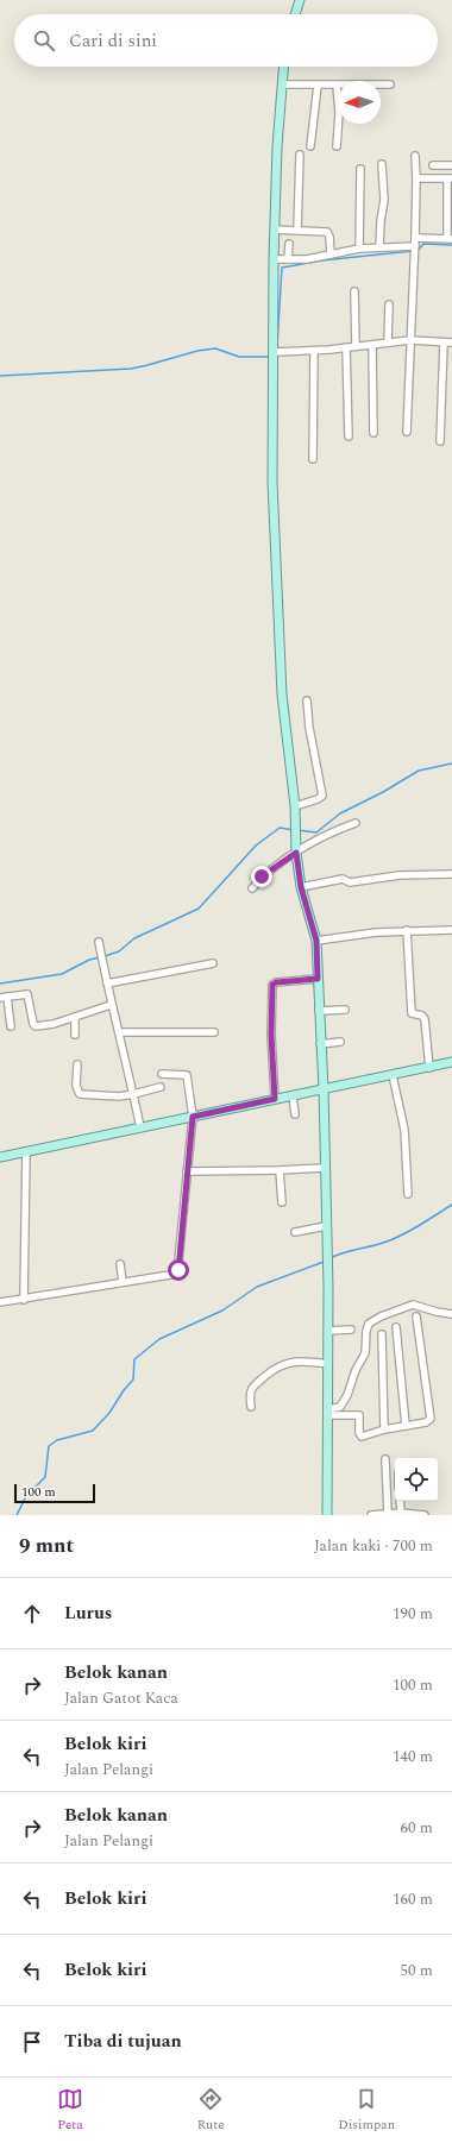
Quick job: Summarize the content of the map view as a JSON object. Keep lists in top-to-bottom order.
{
  "scale_bar": "100 m",
  "north": "left",
  "page": {
    "search": "Cari di sini",
    "scale": "100 m",
    "heading": ["9 mnt", "Jalan kaki · 700 m"],
    "list": [
      ["Lurus", "190 m"],
      ["Belok kanan", "Jalan Gatot Kaca", "100 m"],
      ["Belok kiri", "Jalan Pelangi", "140 m"],
      ["Belok kanan", "Jalan Pelangi", "60 m"],
      ["Belok kiri", "160 m"],
      ["Belok kiri", "50 m"],
      "Tiba di tujuan"
    ],
    "nav": ["Peta", "Rute", "Disimpan"]
  }
}
